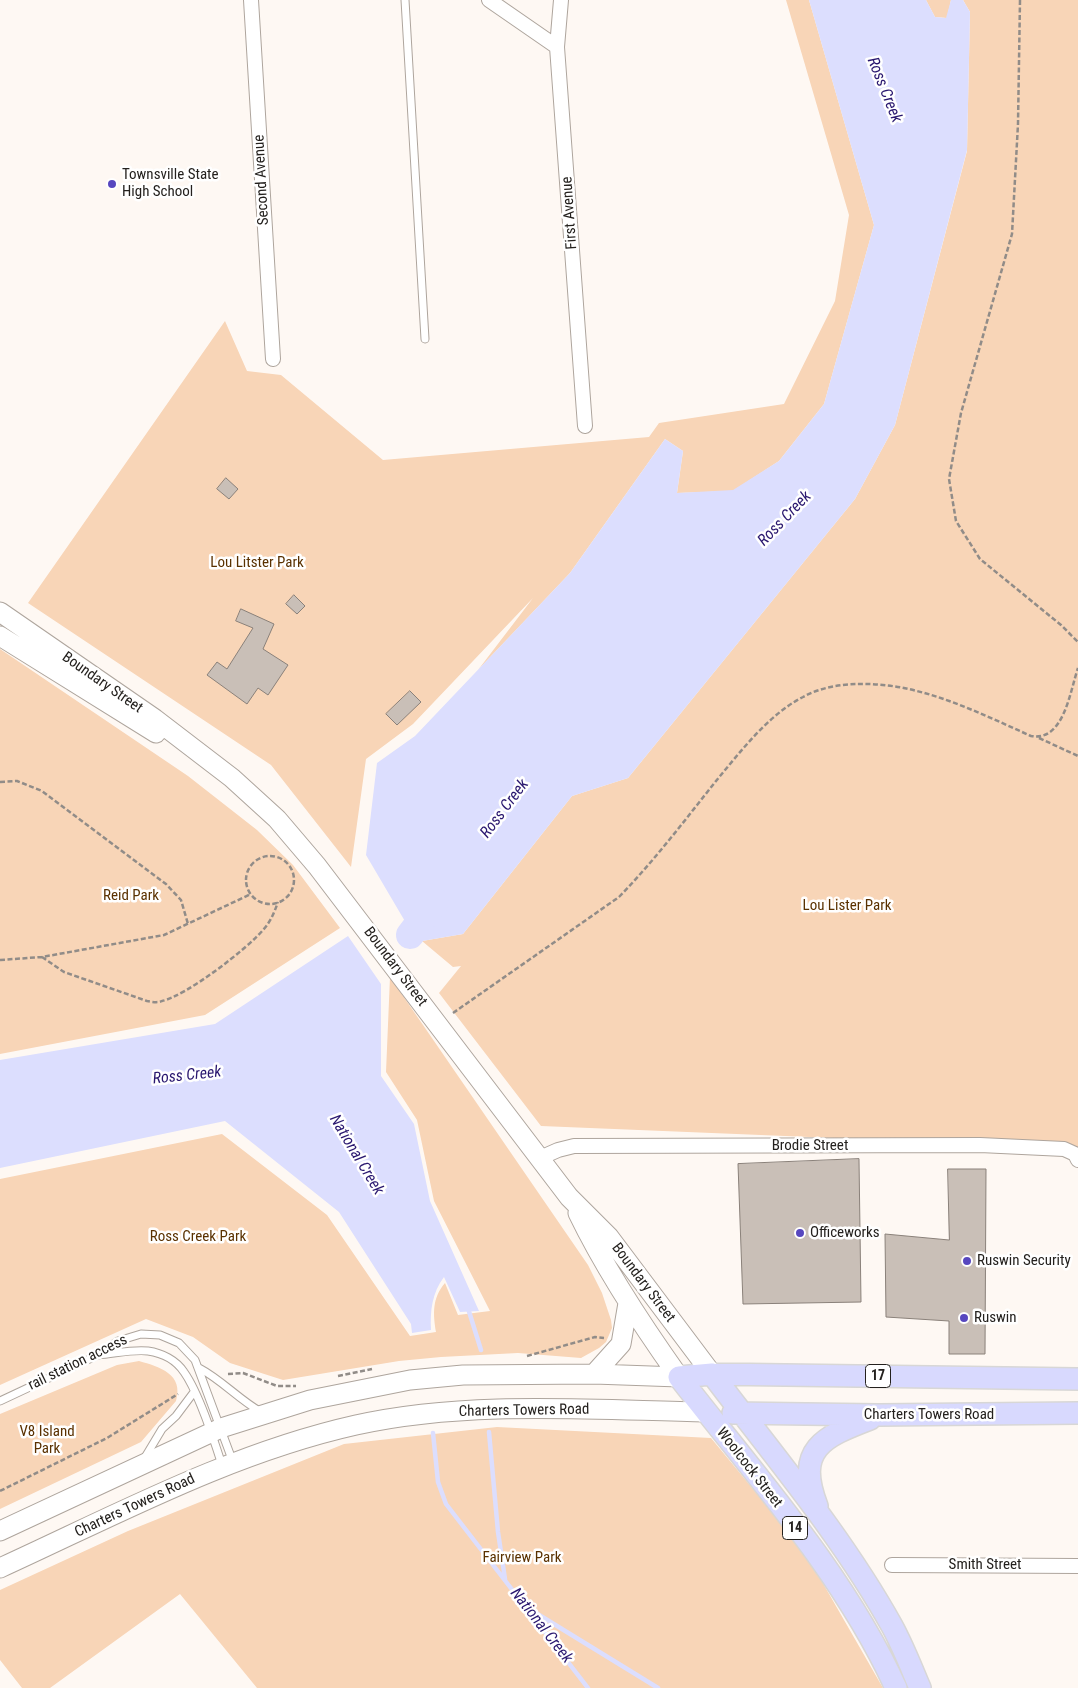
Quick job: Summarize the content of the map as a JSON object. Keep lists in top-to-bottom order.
{
  "streets": {
    "main road": [
      "Boundary Street",
      "17",
      "Charters Towers Road",
      "Woolcock Street",
      "14"
    ],
    "street": [
      "Second Avenue",
      "First Avenue",
      "Brodie Street",
      "Smith Street"
    ],
    "lane": ["rail station access"]
  },
  "crossings": [
    ["Boundary Street", "Brodie Street"],
    ["Boundary Street", "17"],
    ["Boundary Street", "Woolcock Street"],
    ["rail station access", "17"],
    ["17", "Woolcock Street"],
    ["Charters Towers Road", "Woolcock Street"]
  ],
  "water": ["Ross Creek", "National Creek"],
  "parks": [
    "Lou Litster Park",
    "Reid Park",
    "Lou Lister Park",
    "Ross Creek Park",
    "V8 Island Park",
    "Fairview Park"
  ],
  "places": [
    "Townsville State High School",
    "Officeworks",
    "Ruswin Security",
    "Ruswin"
  ]
}
